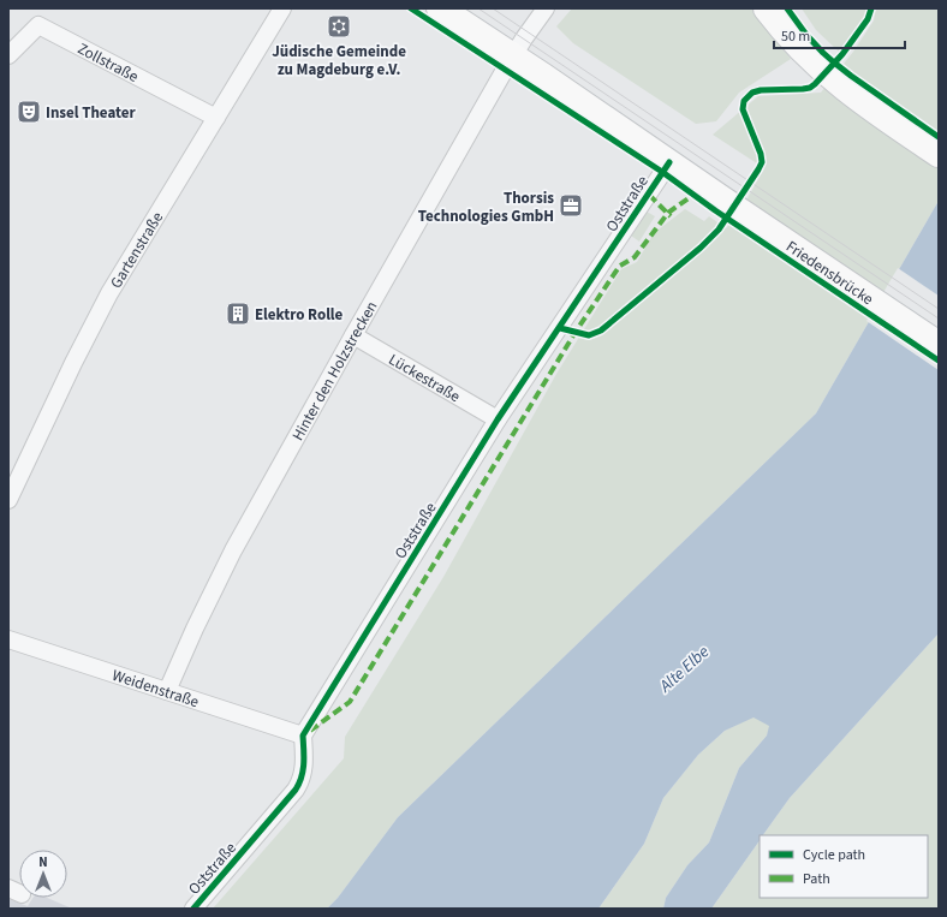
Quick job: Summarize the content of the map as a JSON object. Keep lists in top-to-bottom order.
{
  "streets": {
    "main road": ["Friedensbrücke"],
    "street": [
      "Zollstraße",
      "Oststraße",
      "Gartenstraße",
      "Hinter den Holzstrecken",
      "Lückestraße",
      "Weidenstraße"
    ]
  },
  "crossings": [
    ["Zollstraße", "Gartenstraße"],
    ["Oststraße", "Friedensbrücke"],
    ["Oststraße", "Lückestraße"],
    ["Oststraße", "Weidenstraße"],
    ["Friedensbrücke", "Hinter den Holzstrecken"],
    ["Hinter den Holzstrecken", "Lückestraße"],
    ["Hinter den Holzstrecken", "Weidenstraße"]
  ],
  "water": ["Alte Elbe"],
  "places": {
    "synagogue": ["Jüdische Gemeinde zu Magdeburg e.V."],
    "theatre": ["Insel Theater"],
    "office": ["Thorsis Technologies GmbH"],
    "building": ["Elektro Rolle"]
  },
  "legend": ["Cycle path", "Path"],
  "scale_bar": "50 m",
  "north": "top"
}
